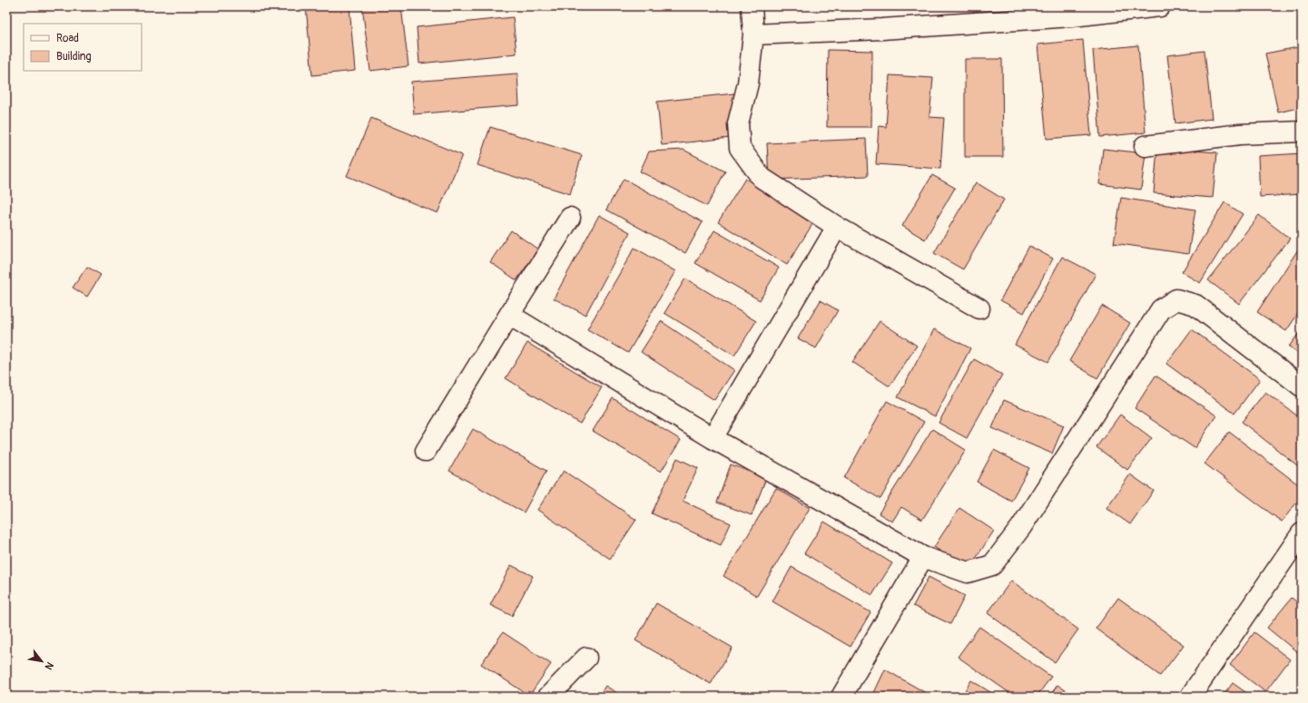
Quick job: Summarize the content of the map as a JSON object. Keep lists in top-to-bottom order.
{
  "legend": ["Road", "Building"],
  "north": "bottom right"
}
